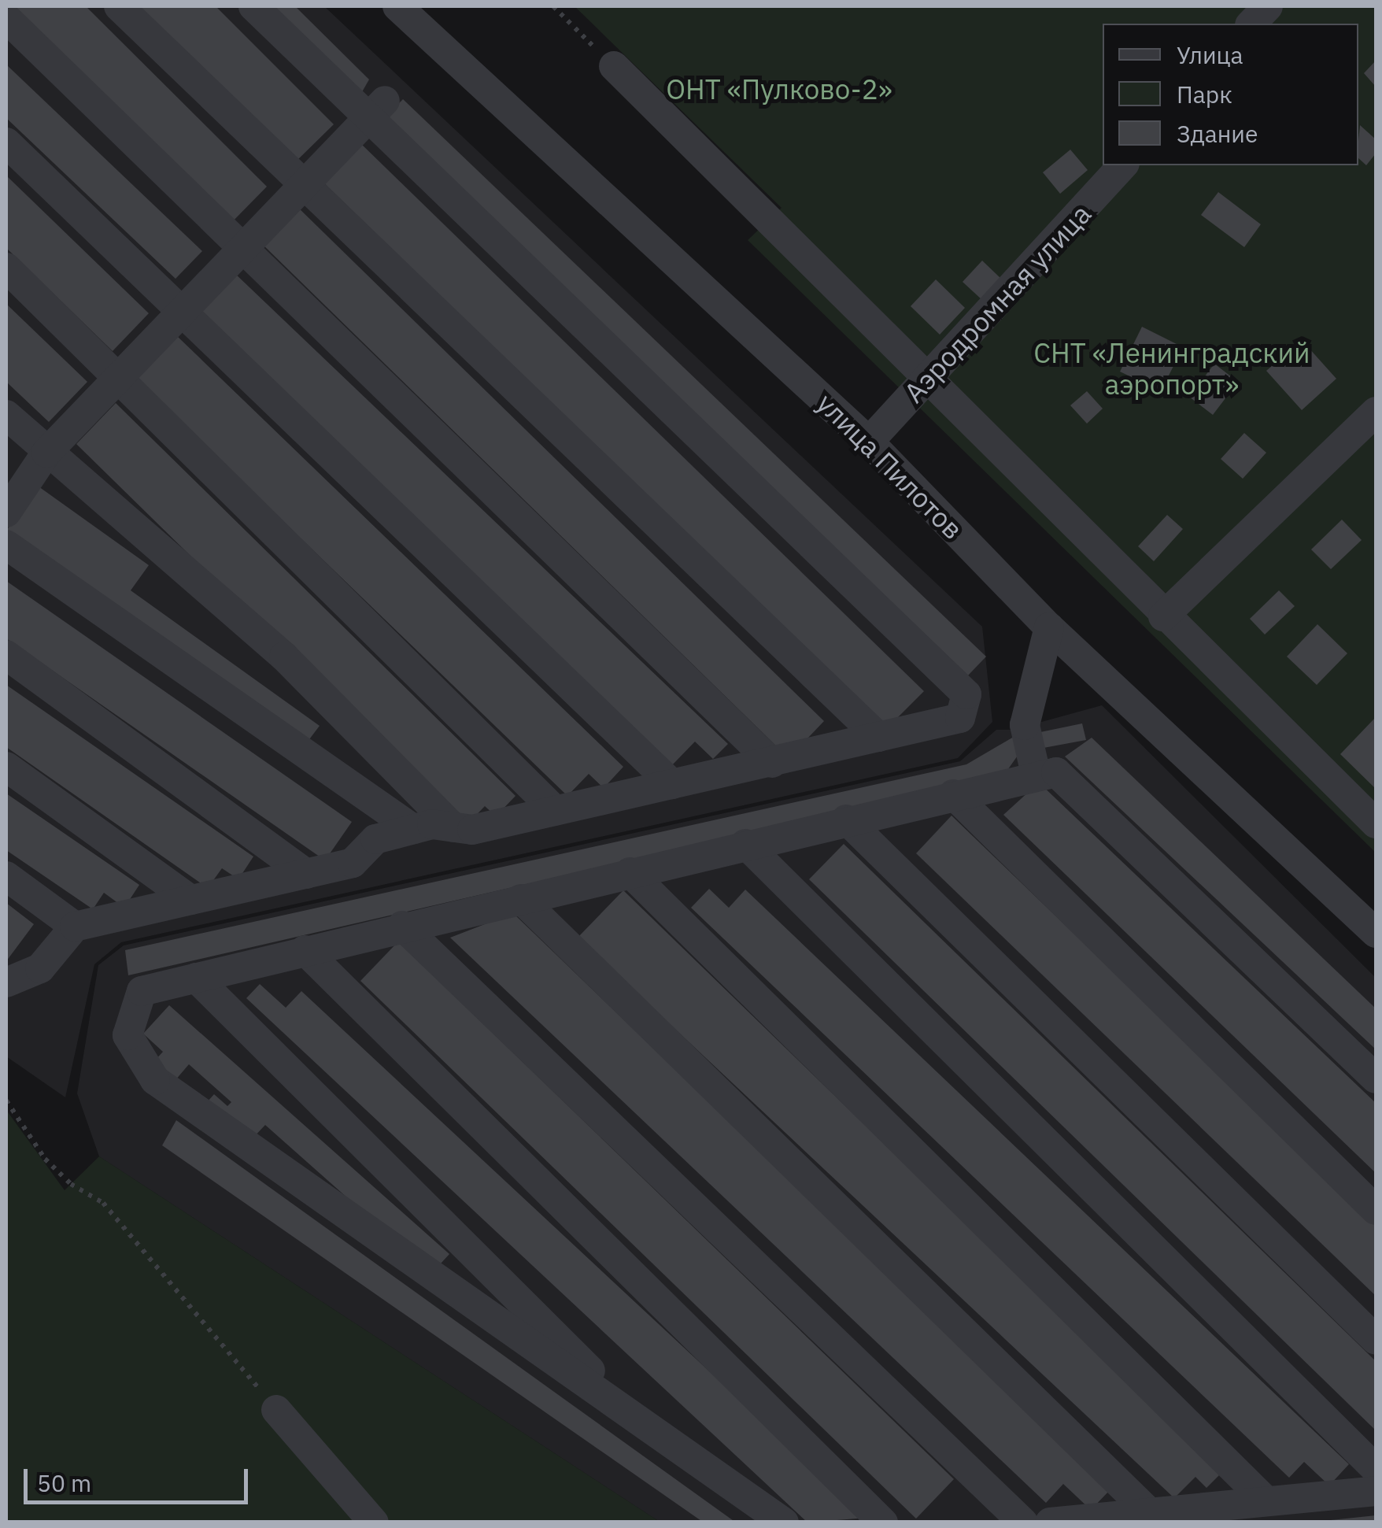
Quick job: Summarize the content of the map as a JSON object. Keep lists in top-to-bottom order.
{
  "streets": {
    "street": ["Аэродромная улица", "улица Пилотов"]
  },
  "crossings": [
    ["Аэродромная улица", "улица Пилотов"]
  ],
  "parks": ["ОНТ «Пулково-2»", "СНТ «Ленинградский аэропорт»"],
  "legend": ["Улица", "Парк", "Здание"],
  "scale_bar": "50 m"
}
